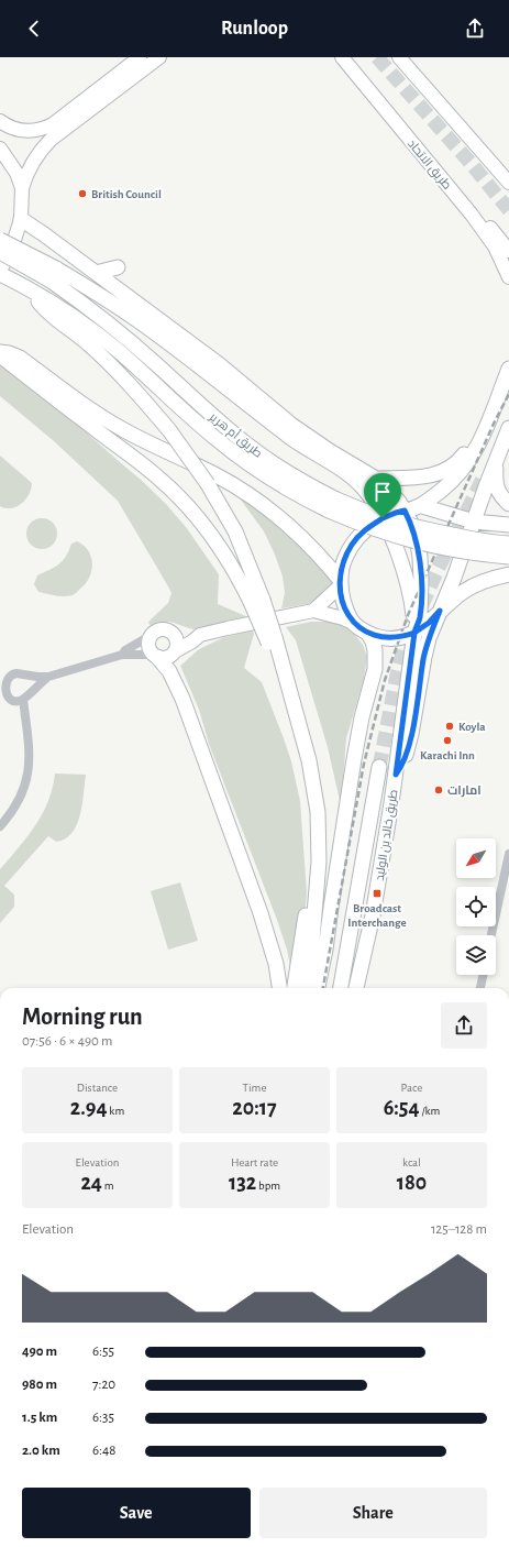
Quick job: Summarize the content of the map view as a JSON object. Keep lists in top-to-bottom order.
{
  "streets": {
    "main road": ["طريق أم هرير", "طريق خالد بن الوليد"],
    "street": ["طريق الاتحاد"]
  },
  "places": {
    "other": [
      "British Council",
      "Koyla",
      "Karachi Inn",
      "امارات"
    ],
    "transit": ["Broadcast Interchange"]
  },
  "north": "bottom left",
  "page": {
    "header": "Runloop",
    "heading": ["Morning run", "07:56 · 6 × 490 m"],
    "stats": [
      ["Distance", "2.94 km"],
      ["Time", "20:17"],
      ["Pace", "6:54 /km"],
      ["Elevation", "24 m"],
      ["Heart rate", "132 bpm"],
      ["kcal", "180"]
    ],
    "chart": ["Elevation", "125–128 m"],
    "list": [
      {
        "name": "490 m",
        "note": "6:55"
      },
      {
        "name": "980 m",
        "note": "7:20"
      },
      {
        "name": "1.5 km",
        "note": "6:35"
      },
      {
        "name": "2.0 km",
        "note": "6:48"
      }
    ],
    "buttons": ["Save", "Share"]
  }
}
